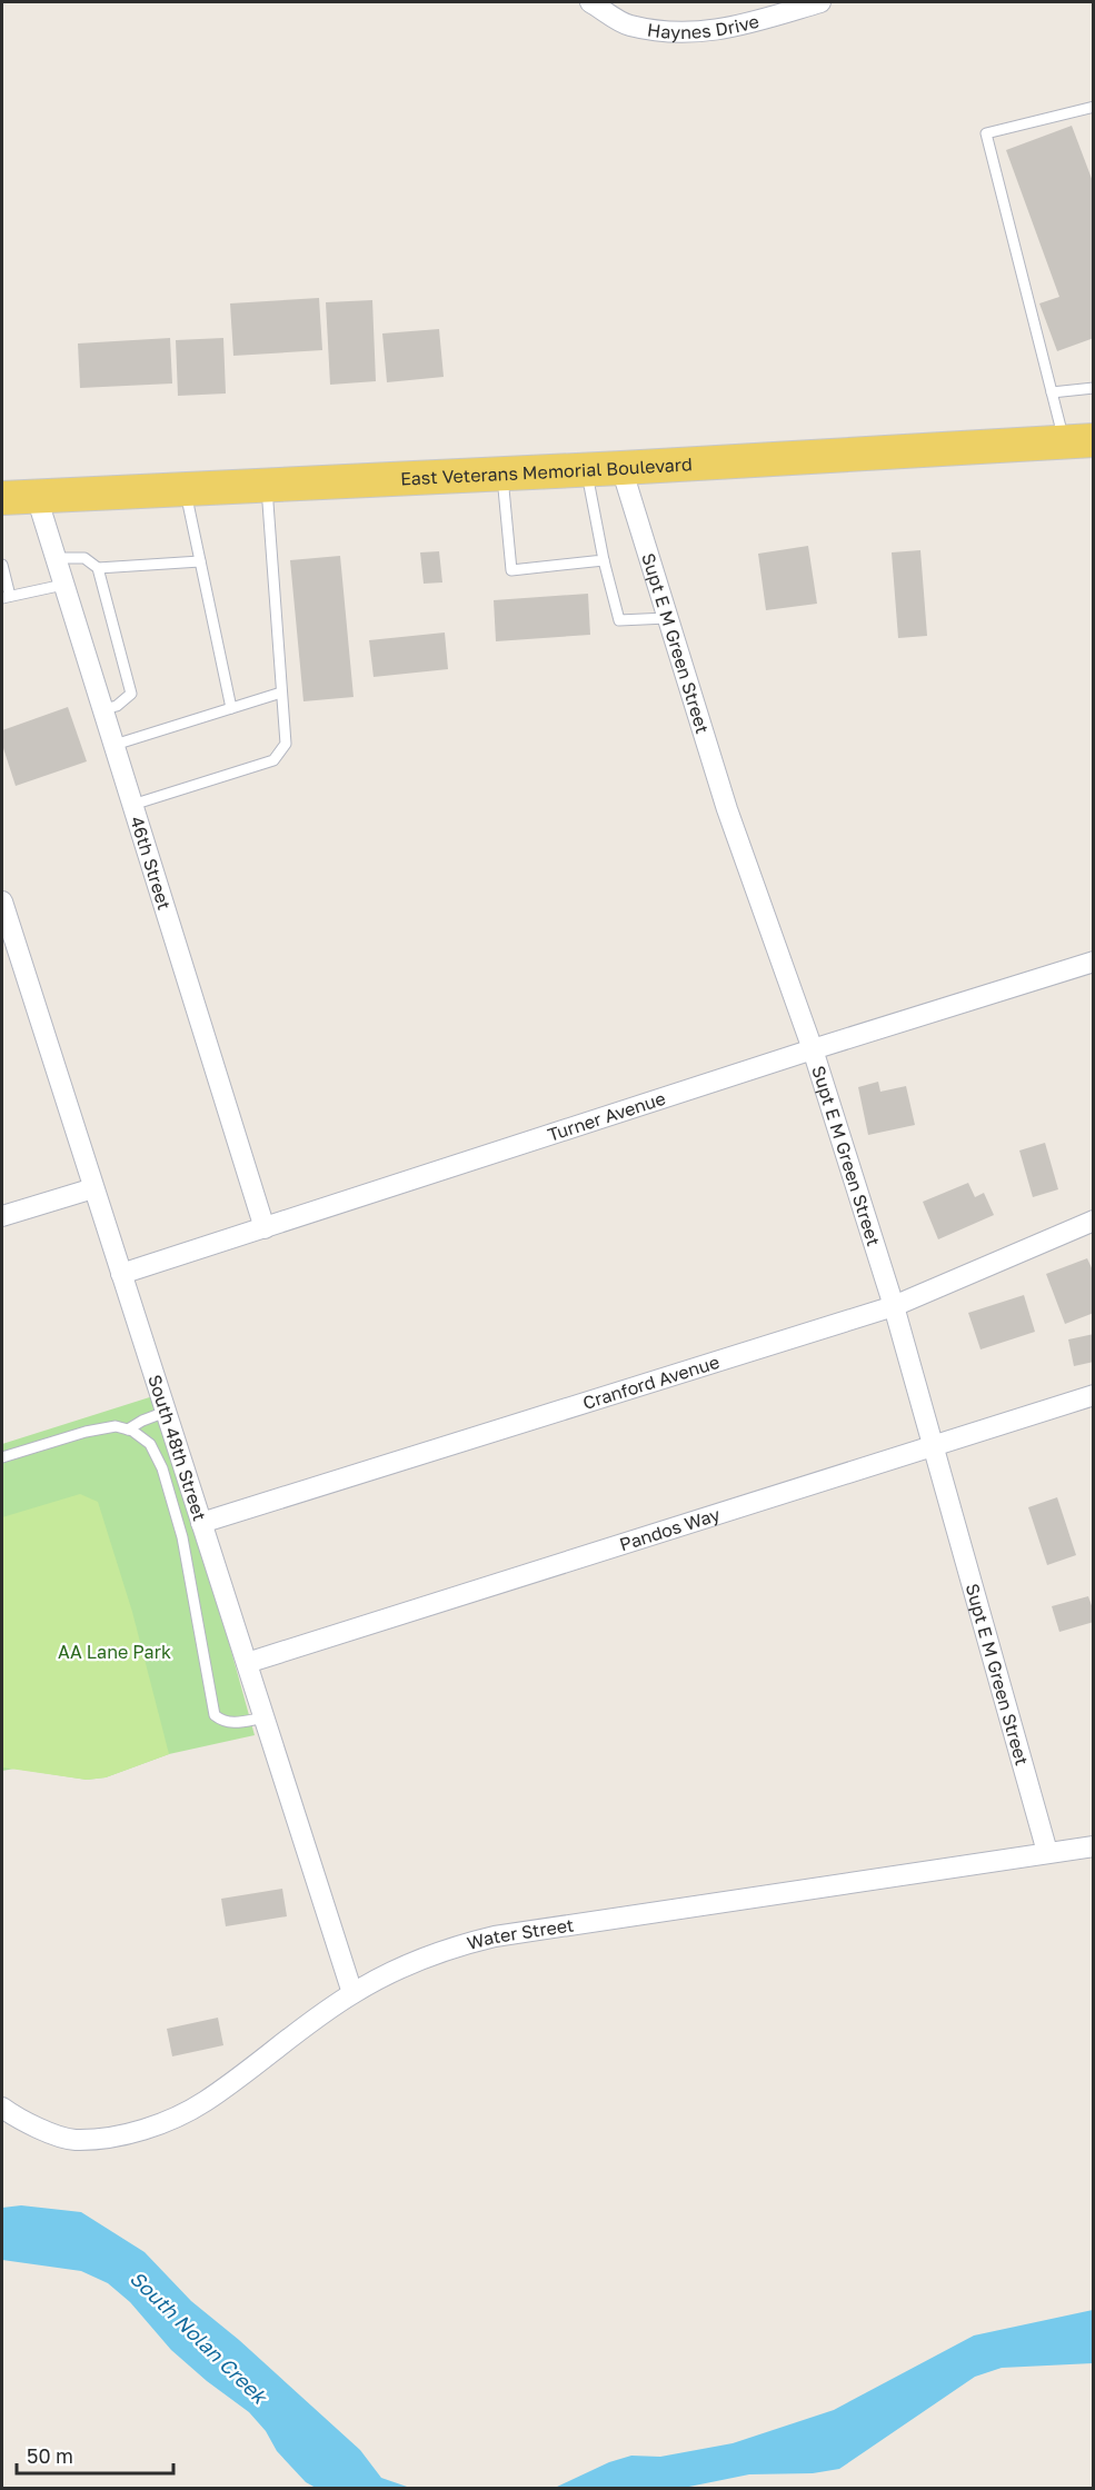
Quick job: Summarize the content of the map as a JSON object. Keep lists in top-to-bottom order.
{
  "streets": {
    "main road": ["East Veterans Memorial Boulevard"],
    "street": [
      "Haynes Drive",
      "Supt E M Green Street",
      "46th Street",
      "Turner Avenue",
      "Cranford Avenue",
      "South 48th Street",
      "Pandos Way",
      "Water Street"
    ]
  },
  "crossings": [
    ["East Veterans Memorial Boulevard", "Supt E M Green Street"],
    ["East Veterans Memorial Boulevard", "46th Street"],
    ["Supt E M Green Street", "Turner Avenue"],
    ["Supt E M Green Street", "Cranford Avenue"],
    ["Supt E M Green Street", "Pandos Way"],
    ["Supt E M Green Street", "Water Street"],
    ["46th Street", "Turner Avenue"],
    ["Turner Avenue", "South 48th Street"],
    ["Cranford Avenue", "South 48th Street"],
    ["South 48th Street", "Pandos Way"],
    ["South 48th Street", "Water Street"]
  ],
  "water": ["South Nolan Creek"],
  "parks": ["AA Lane Park"],
  "scale_bar": "50 m"
}
